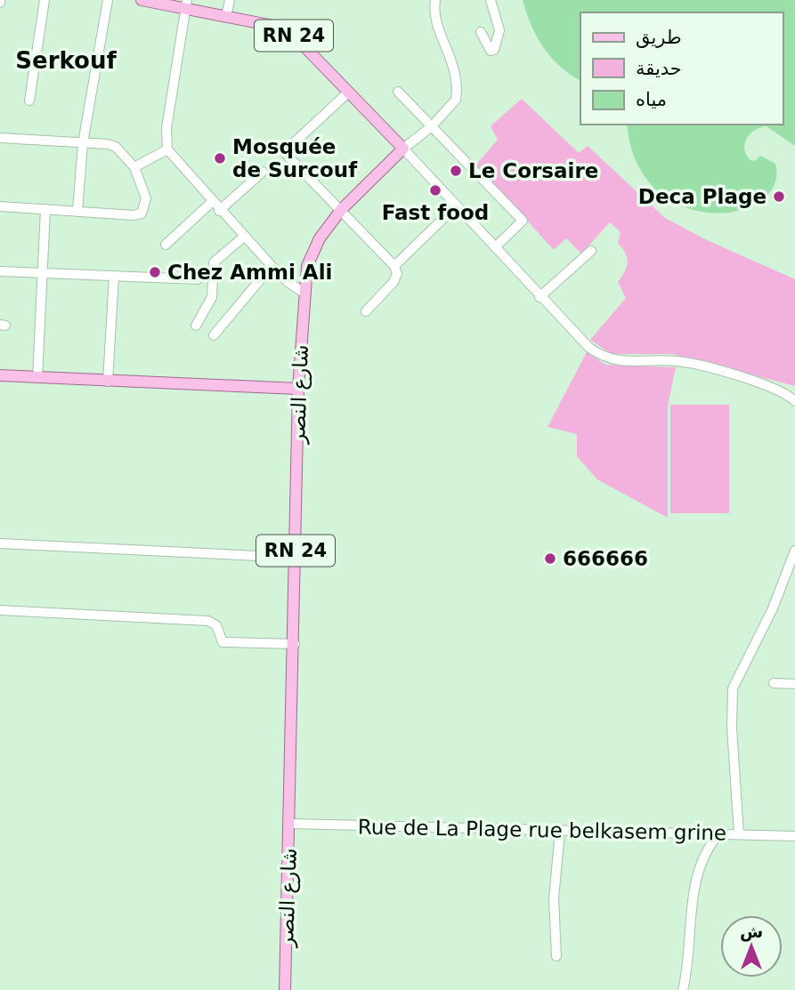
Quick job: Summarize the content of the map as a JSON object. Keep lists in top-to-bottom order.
{
  "streets": {
    "main road": ["RN 24", "شارع النصر"],
    "street": ["Rue de La Plage rue belkasem grine"]
  },
  "crossings": [
    ["RN 24", "شارع النصر"],
    ["شارع النصر", "Rue de La Plage rue belkasem grine"]
  ],
  "districts": ["Serkouf"],
  "places": [
    "Mosquée de Surcouf",
    "Le Corsaire",
    "Fast food",
    "Deca Plage",
    "Chez Ammi Ali",
    "666666"
  ],
  "legend": ["طريق", "حديقة", "مياه"],
  "north": "top"
}
